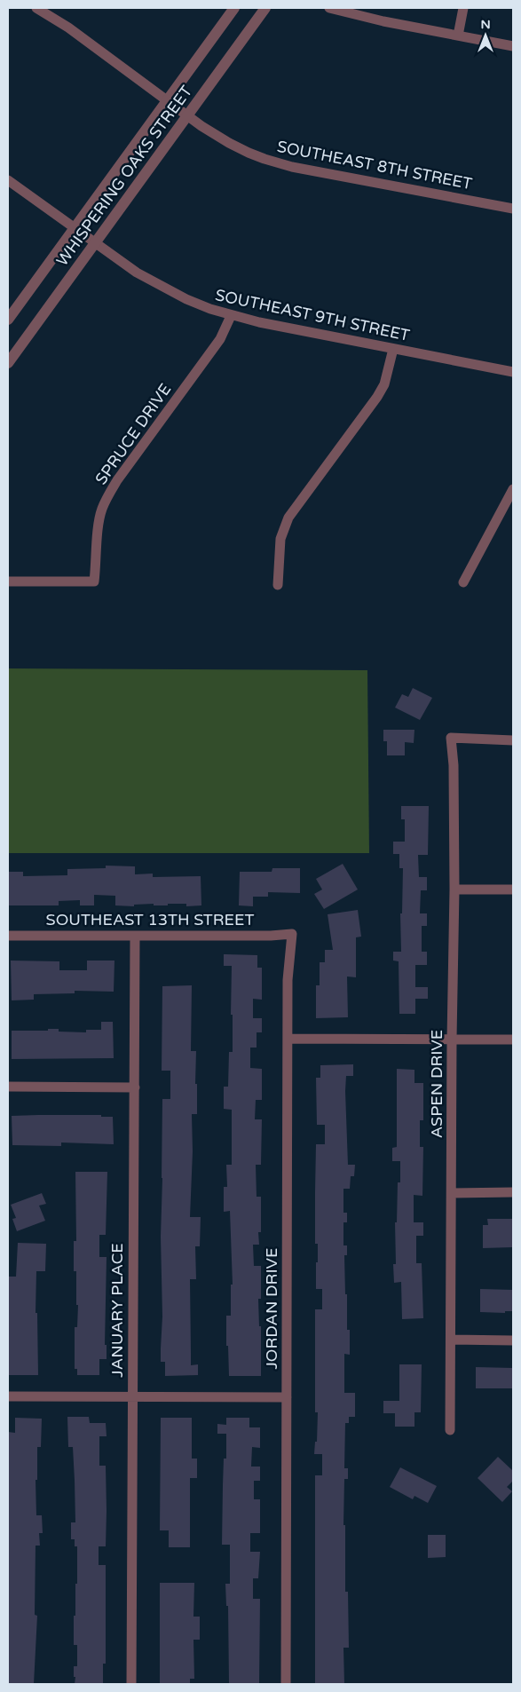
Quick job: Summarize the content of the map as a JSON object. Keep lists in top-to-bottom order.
{
  "streets": {
    "street": [
      "SOUTHEAST 8TH STREET",
      "WHISPERING OAKS STREET",
      "SOUTHEAST 9TH STREET",
      "SPRUCE DRIVE",
      "SOUTHEAST 13TH STREET",
      "ASPEN DRIVE",
      "JORDAN DRIVE",
      "JANUARY PLACE"
    ]
  },
  "crossings": [
    ["SOUTHEAST 8TH STREET", "WHISPERING OAKS STREET"],
    ["WHISPERING OAKS STREET", "SOUTHEAST 9TH STREET"],
    ["SOUTHEAST 9TH STREET", "SPRUCE DRIVE"],
    ["SOUTHEAST 13TH STREET", "JORDAN DRIVE"],
    ["SOUTHEAST 13TH STREET", "JANUARY PLACE"]
  ],
  "north": "top"
}
